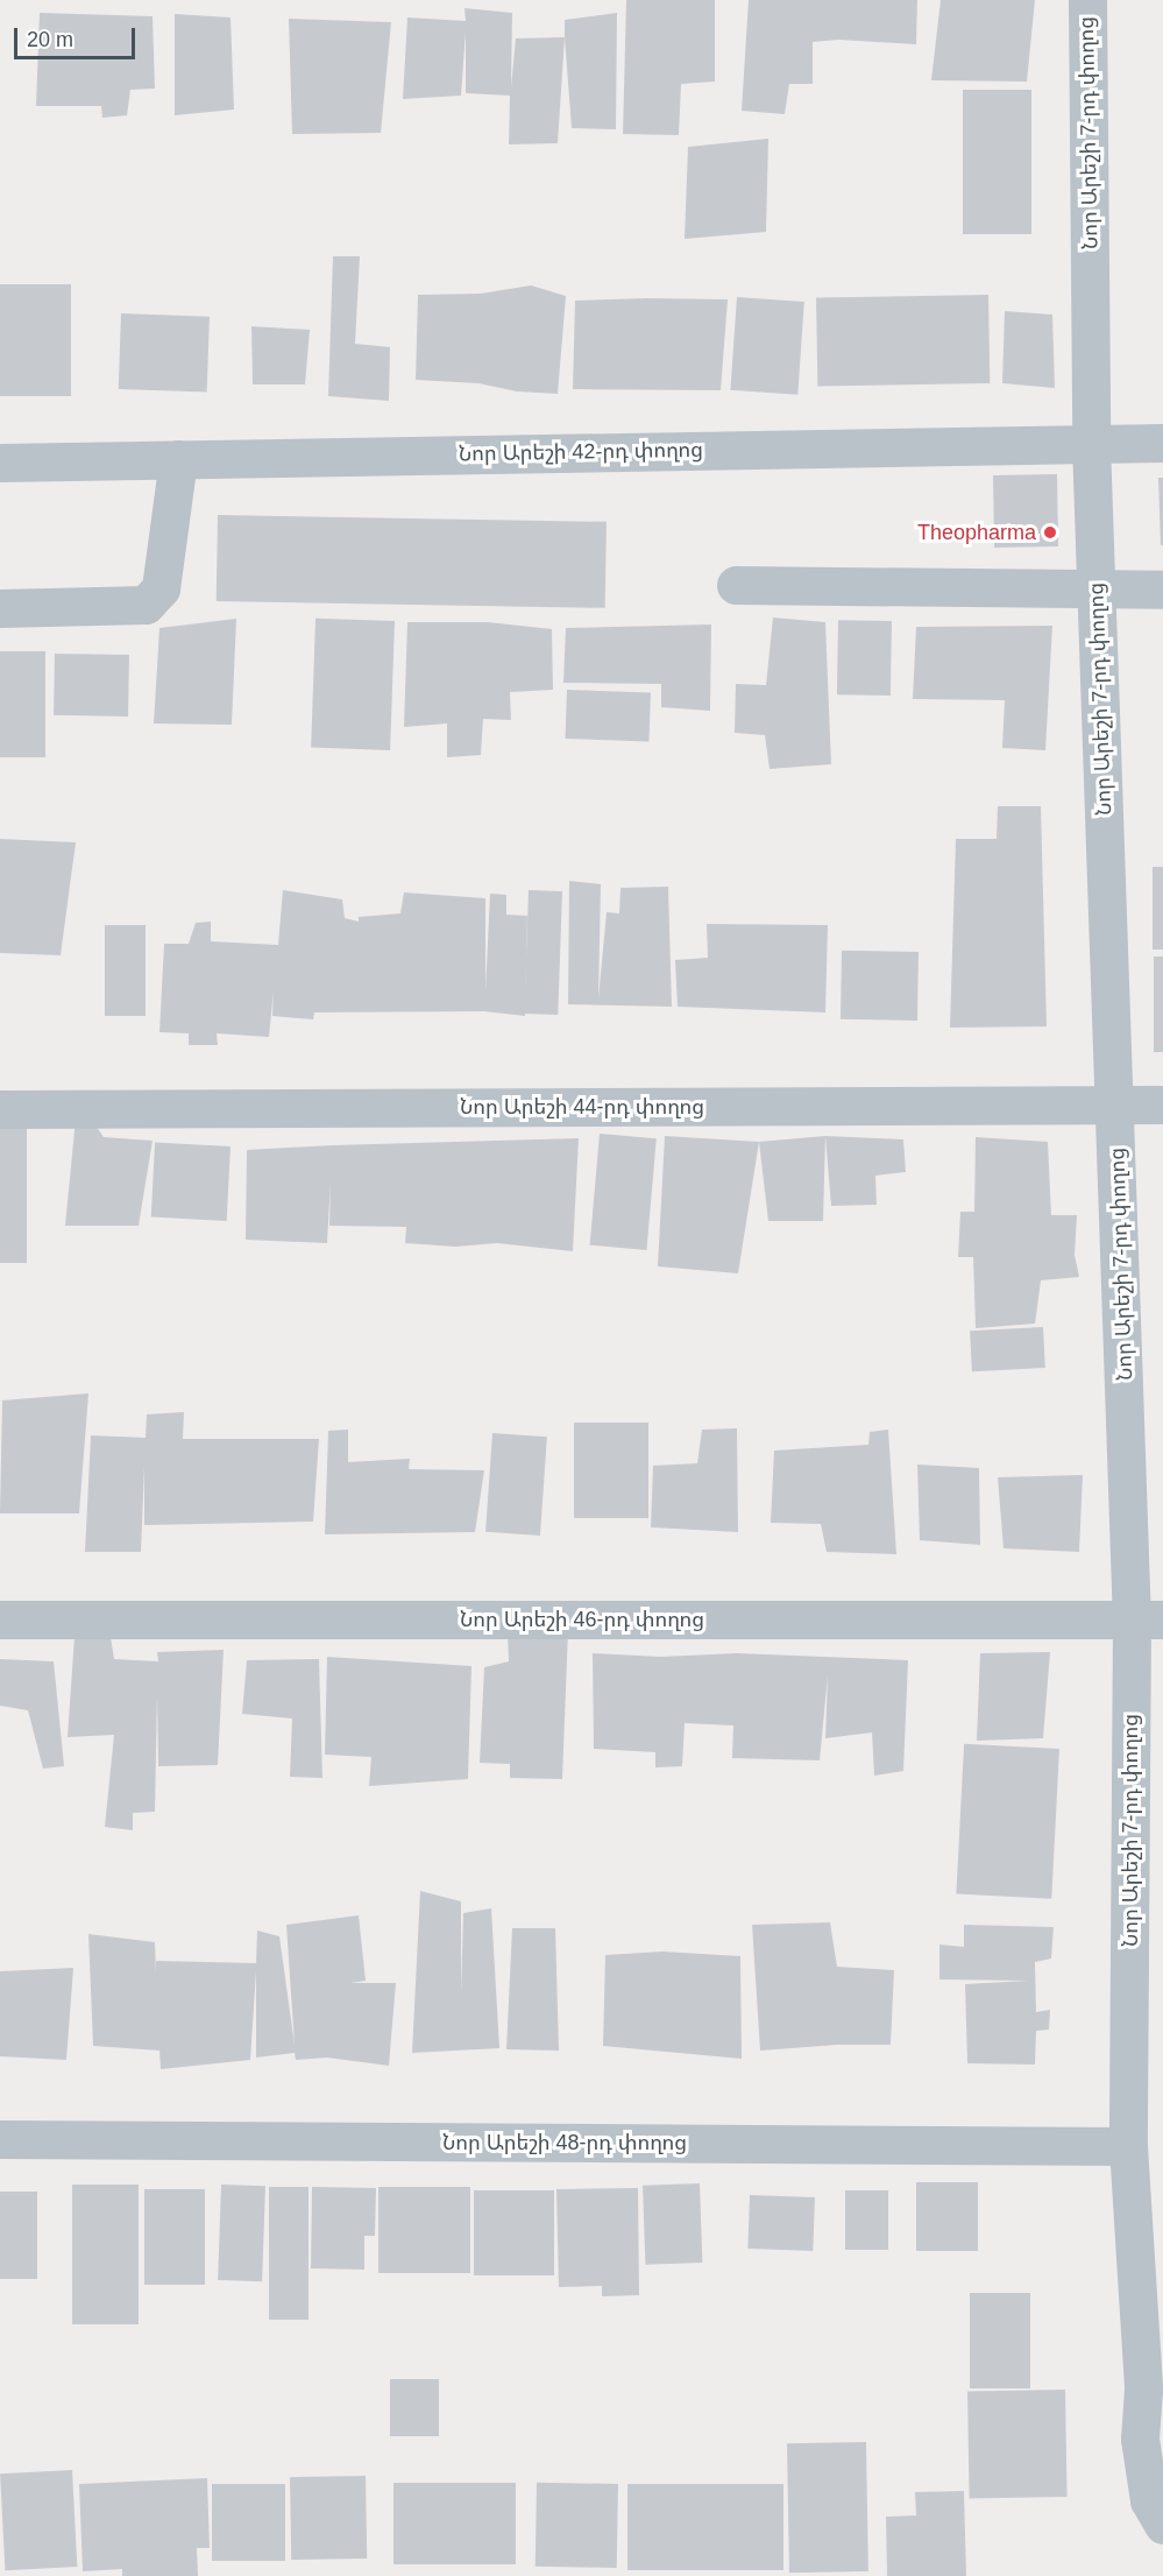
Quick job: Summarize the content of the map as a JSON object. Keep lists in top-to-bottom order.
{
  "streets": {
    "street": [
      "Նոր Արեշի 7-րդ փողոց",
      "Նոր Արեշի 42-րդ փողոց",
      "Նոր Արեշի 44-րդ փողոց",
      "Նոր Արեշի 46-րդ փողոց",
      "Նոր Արեշի 48-րդ փողոց"
    ]
  },
  "crossings": [
    ["Նոր Արեշի 7-րդ փողոց", "Նոր Արեշի 42-րդ փողոց"],
    ["Նոր Արեշի 7-րդ փողոց", "Նոր Արեշի 44-րդ փողոց"],
    ["Նոր Արեշի 7-րդ փողոց", "Նոր Արեշի 46-րդ փողոց"],
    ["Նոր Արեշի 7-րդ փողոց", "Նոր Արեշի 48-րդ փողոց"]
  ],
  "places": ["Theopharma"],
  "scale_bar": "20 m"
}
